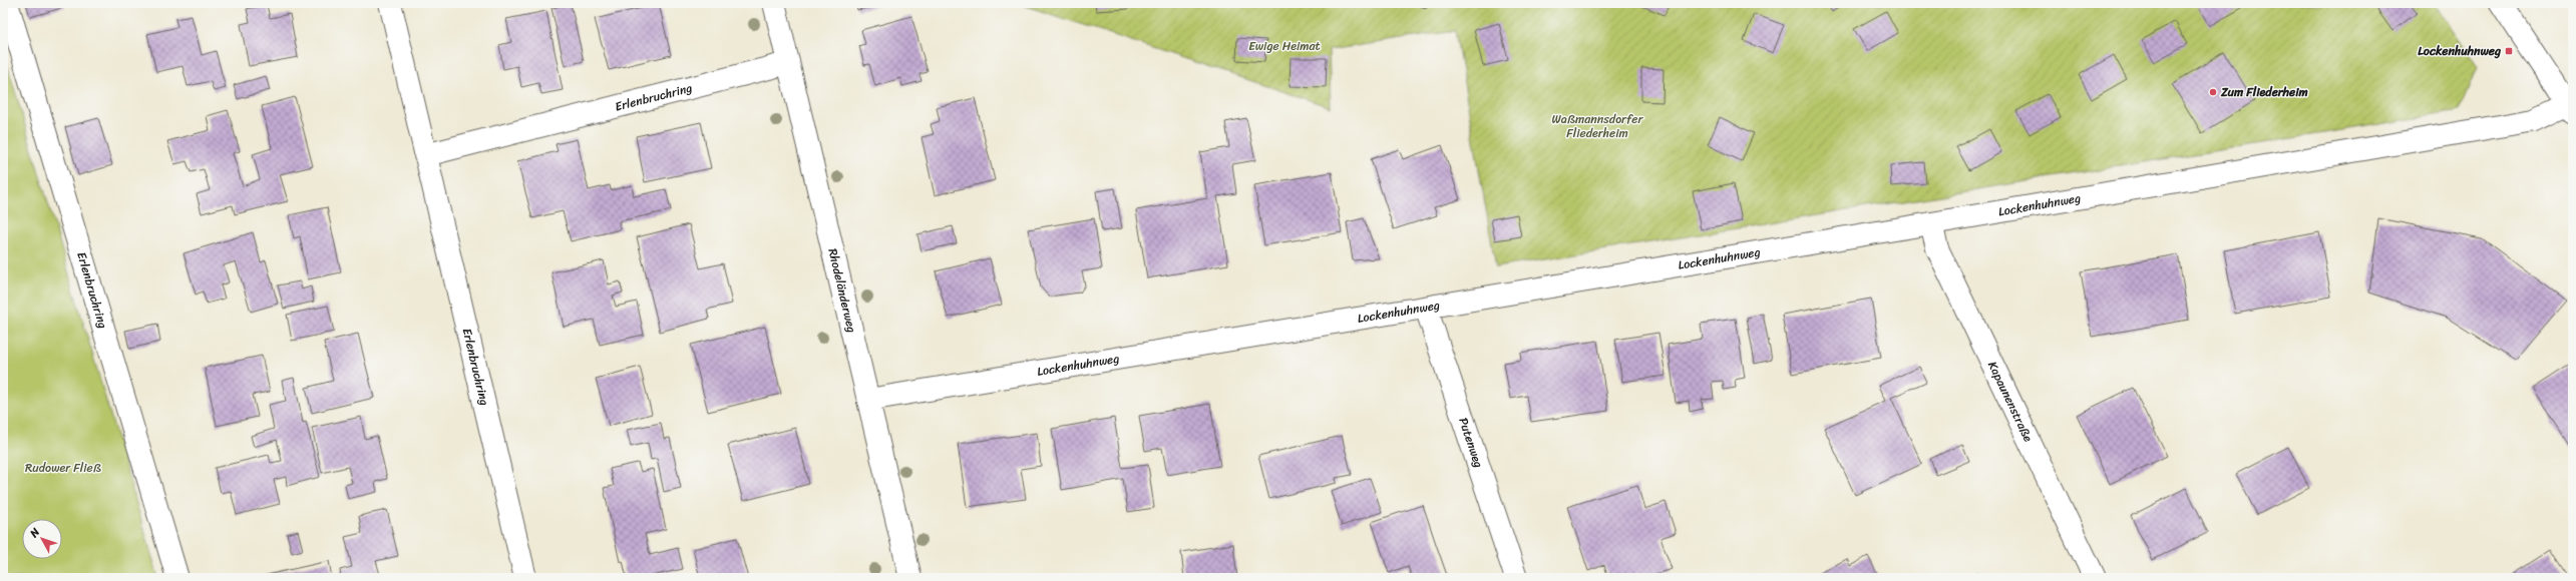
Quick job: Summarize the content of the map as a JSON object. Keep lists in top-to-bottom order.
{
  "streets": {
    "street": [
      "Erlenbruchring",
      "Lockenhuhnweg",
      "Rhodeländerweg",
      "Kapaunenstraße",
      "Putenweg"
    ]
  },
  "crossings": [
    ["Erlenbruchring", "Rhodeländerweg"],
    ["Lockenhuhnweg", "Rhodeländerweg"],
    ["Lockenhuhnweg", "Kapaunenstraße"],
    ["Lockenhuhnweg", "Putenweg"]
  ],
  "parks": ["Ewige Heimat", "Waßmannsdorfer Fliederheim", "Rudower Fließ"],
  "places": {
    "transit": ["Lockenhuhnweg"],
    "other": ["Zum Fliederheim"]
  },
  "north": "top left"
}
